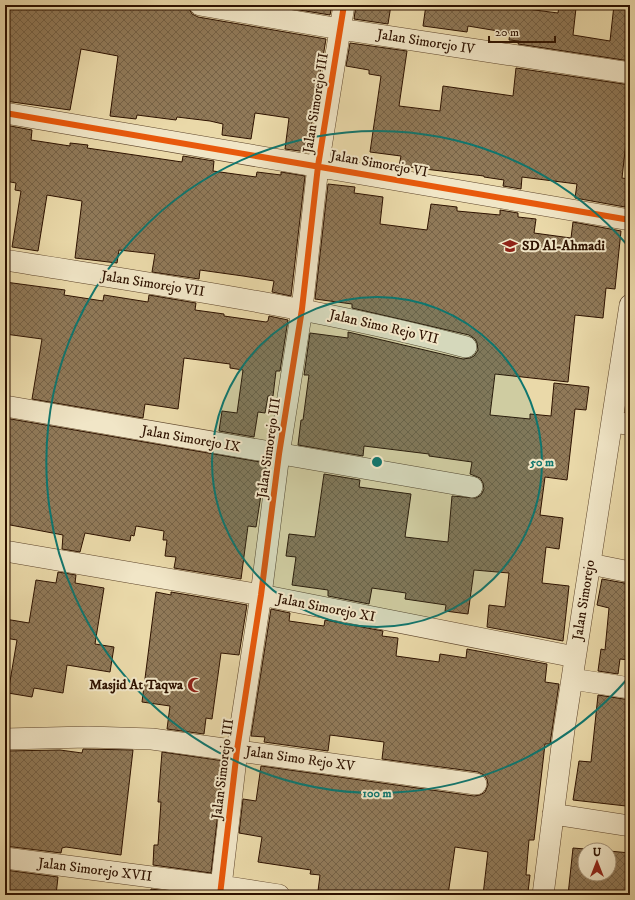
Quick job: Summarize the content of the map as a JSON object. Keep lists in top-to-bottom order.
{
  "streets": {
    "street": [
      "Jalan Simorejo IV",
      "Jalan Simorejo III",
      "Jalan Simorejo VI",
      "Jalan Simorejo VII",
      "Jalan Simo Rejo VII",
      "Jalan Simorejo IX",
      "Jalan Simorejo",
      "Jalan Simorejo XI",
      "Jalan Simo Rejo XV",
      "Jalan Simorejo XVII"
    ]
  },
  "crossings": [
    ["Jalan Simorejo IV", "Jalan Simorejo III"],
    ["Jalan Simorejo III", "Jalan Simorejo VI"],
    ["Jalan Simorejo III", "Jalan Simorejo VII"],
    ["Jalan Simorejo III", "Jalan Simo Rejo VII"],
    ["Jalan Simorejo III", "Jalan Simorejo IX"],
    ["Jalan Simorejo III", "Jalan Simorejo XI"],
    ["Jalan Simorejo III", "Jalan Simo Rejo XV"],
    ["Jalan Simorejo III", "Jalan Simorejo XVII"],
    ["Jalan Simorejo VII", "Jalan Simo Rejo VII"],
    ["Jalan Simorejo", "Jalan Simorejo XI"]
  ],
  "places": {
    "school or university": ["SD Al-Ahmadi"],
    "mosque": ["Masjid At Taqwa"]
  },
  "scale_bar": "20 m",
  "north": "top",
  "rings": ["50 m", "100 m"]
}
